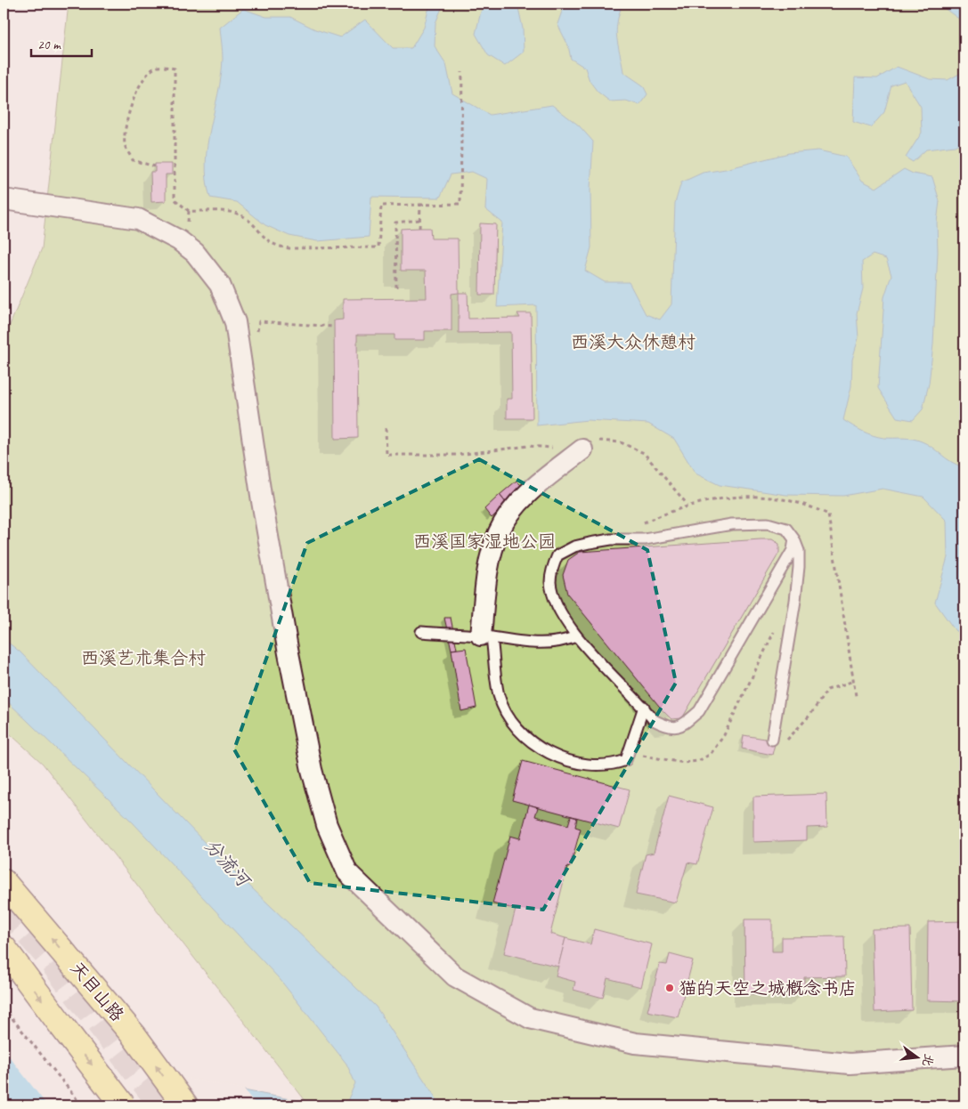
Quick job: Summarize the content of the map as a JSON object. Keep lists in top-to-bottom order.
{
  "streets": {
    "main road": ["天目山路"]
  },
  "water": ["分流河"],
  "parks": ["西溪大众休憩村", "西溪国家湿地公园", "西溪艺术集合村"],
  "places": ["猫的天空之城概念书店"],
  "scale_bar": "20 m",
  "north": "right"
}
